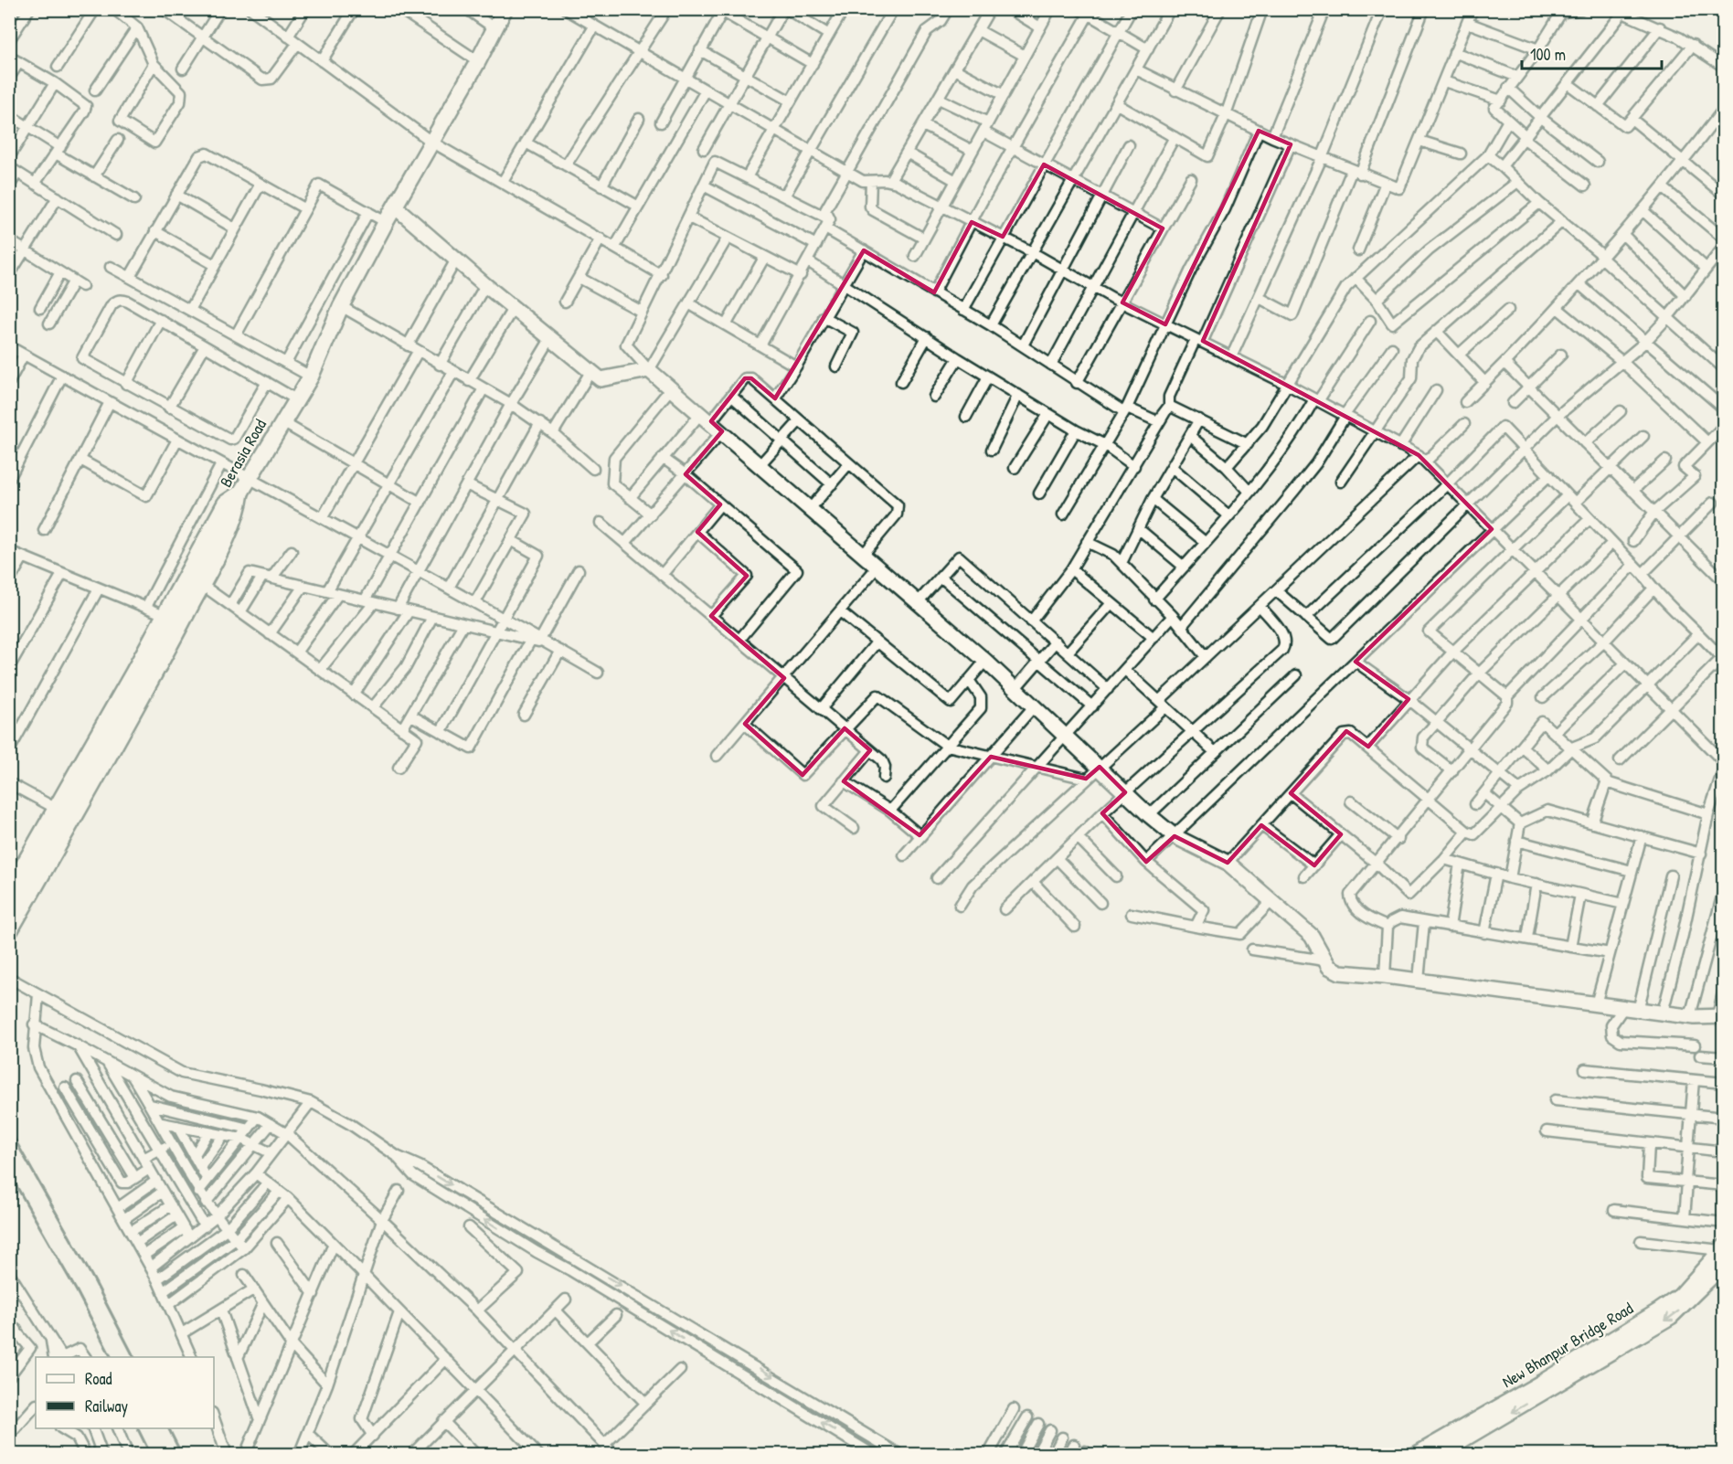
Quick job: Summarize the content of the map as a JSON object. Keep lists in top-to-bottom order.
{
  "streets": {
    "main road": ["Berasia Road"],
    "street": ["New Bhanpur Bridge Road"]
  },
  "legend": ["Road", "Railway"],
  "scale_bar": "100 m"
}
